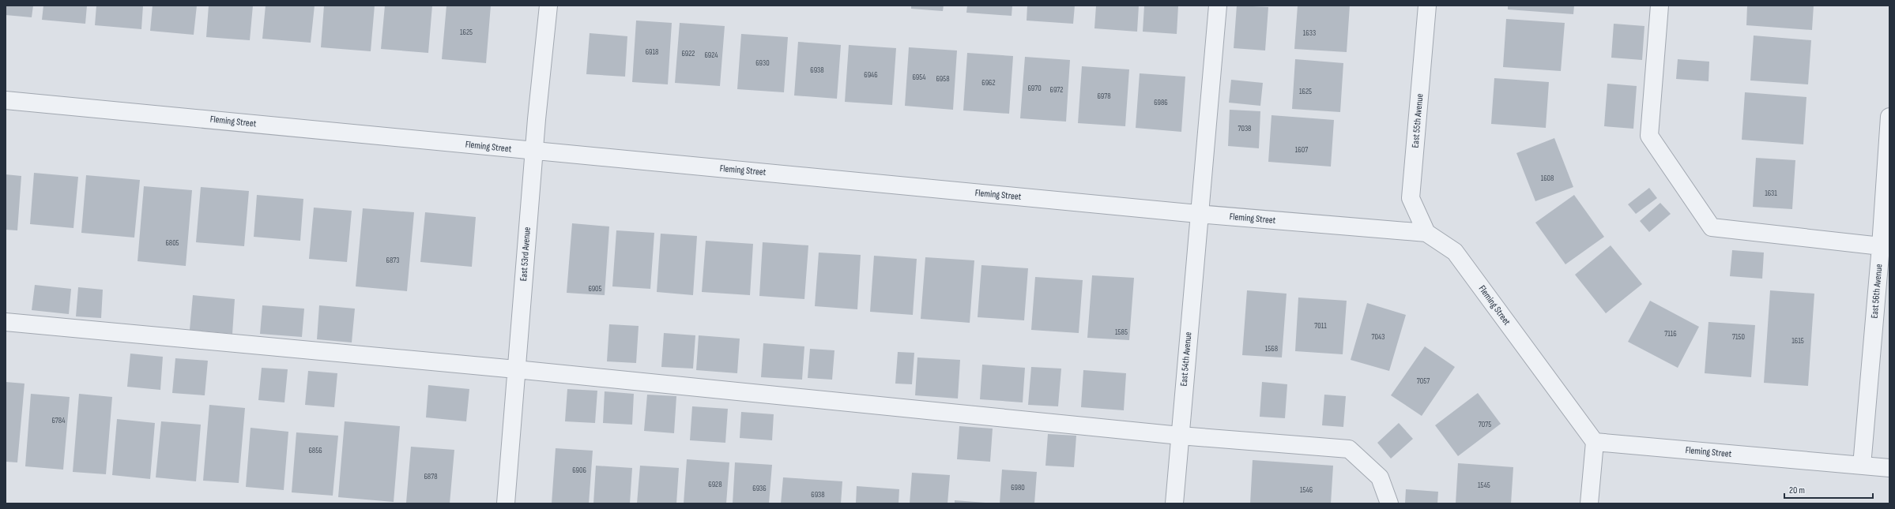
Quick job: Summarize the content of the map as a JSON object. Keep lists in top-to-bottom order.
{
  "streets": {
    "street": [
      "East 55th Avenue",
      "Fleming Street",
      "East 53rd Avenue",
      "East 56th Avenue",
      "East 54th Avenue"
    ]
  },
  "crossings": [
    ["East 55th Avenue", "Fleming Street"],
    ["Fleming Street", "East 53rd Avenue"],
    ["Fleming Street", "East 56th Avenue"],
    ["Fleming Street", "East 54th Avenue"]
  ],
  "house_numbers": [
    "1625",
    "1633",
    "6918",
    "6922",
    "6924",
    "6930",
    "6938",
    "6946",
    "6954",
    "6958",
    "6962",
    "6970",
    "6972",
    "1625",
    "6978",
    "6986",
    "7038",
    "1607",
    "1608",
    "1631",
    "6805",
    "6873",
    "6905",
    "7011",
    "1585",
    "7116",
    "7043",
    "7150",
    "1615",
    "1568",
    "7057",
    "6784",
    "7075",
    "6856",
    "6906",
    "6878",
    "6928",
    "1545",
    "6980",
    "6936",
    "1546",
    "6938"
  ],
  "scale_bar": "20 m"
}
